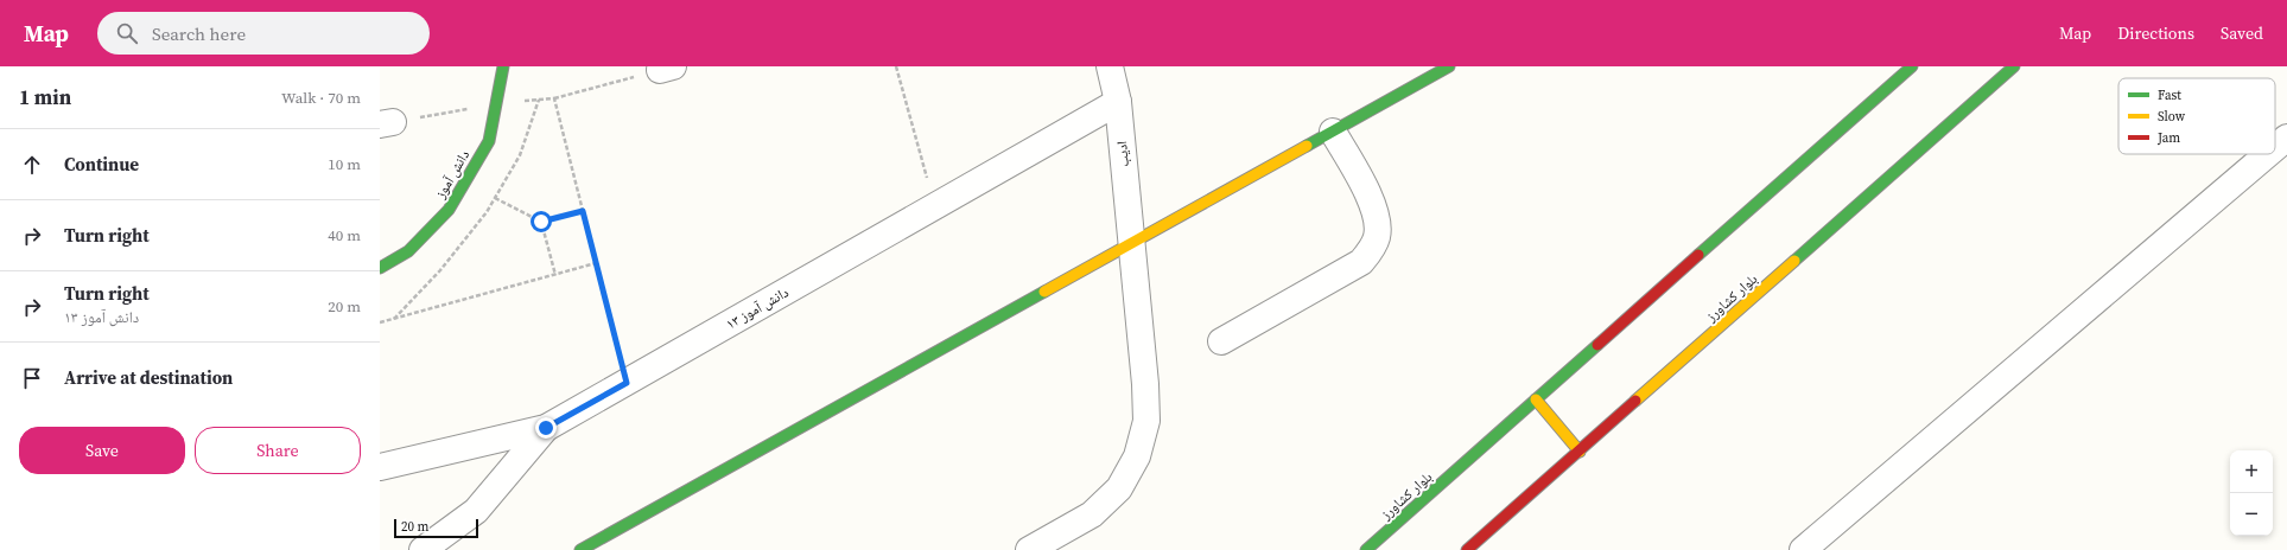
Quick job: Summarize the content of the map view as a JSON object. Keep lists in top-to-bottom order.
{
  "streets": {
    "main road": ["دانش آموز", "بلوار کشاورز"],
    "street": ["ادیب", "دانش آموز ۱۳"]
  },
  "crossings": [
    ["ادیب", "دانش آموز ۱۳"]
  ],
  "legend": ["Fast", "Slow", "Jam"],
  "scale_bar": "20 m",
  "page": {
    "header": "Map",
    "search": "Search here",
    "nav": ["Map", "Directions", "Saved"],
    "heading": ["1 min", "Walk · 70 m"],
    "list": [
      ["Continue", "10 m"],
      ["Turn right", "40 m"],
      ["Turn right", "دانش آموز ۱۳", "20 m"],
      "Arrive at destination"
    ],
    "buttons": ["Save", "Share"],
    "map_buttons": ["+", "−"],
    "scale": "20 m"
  }
}
